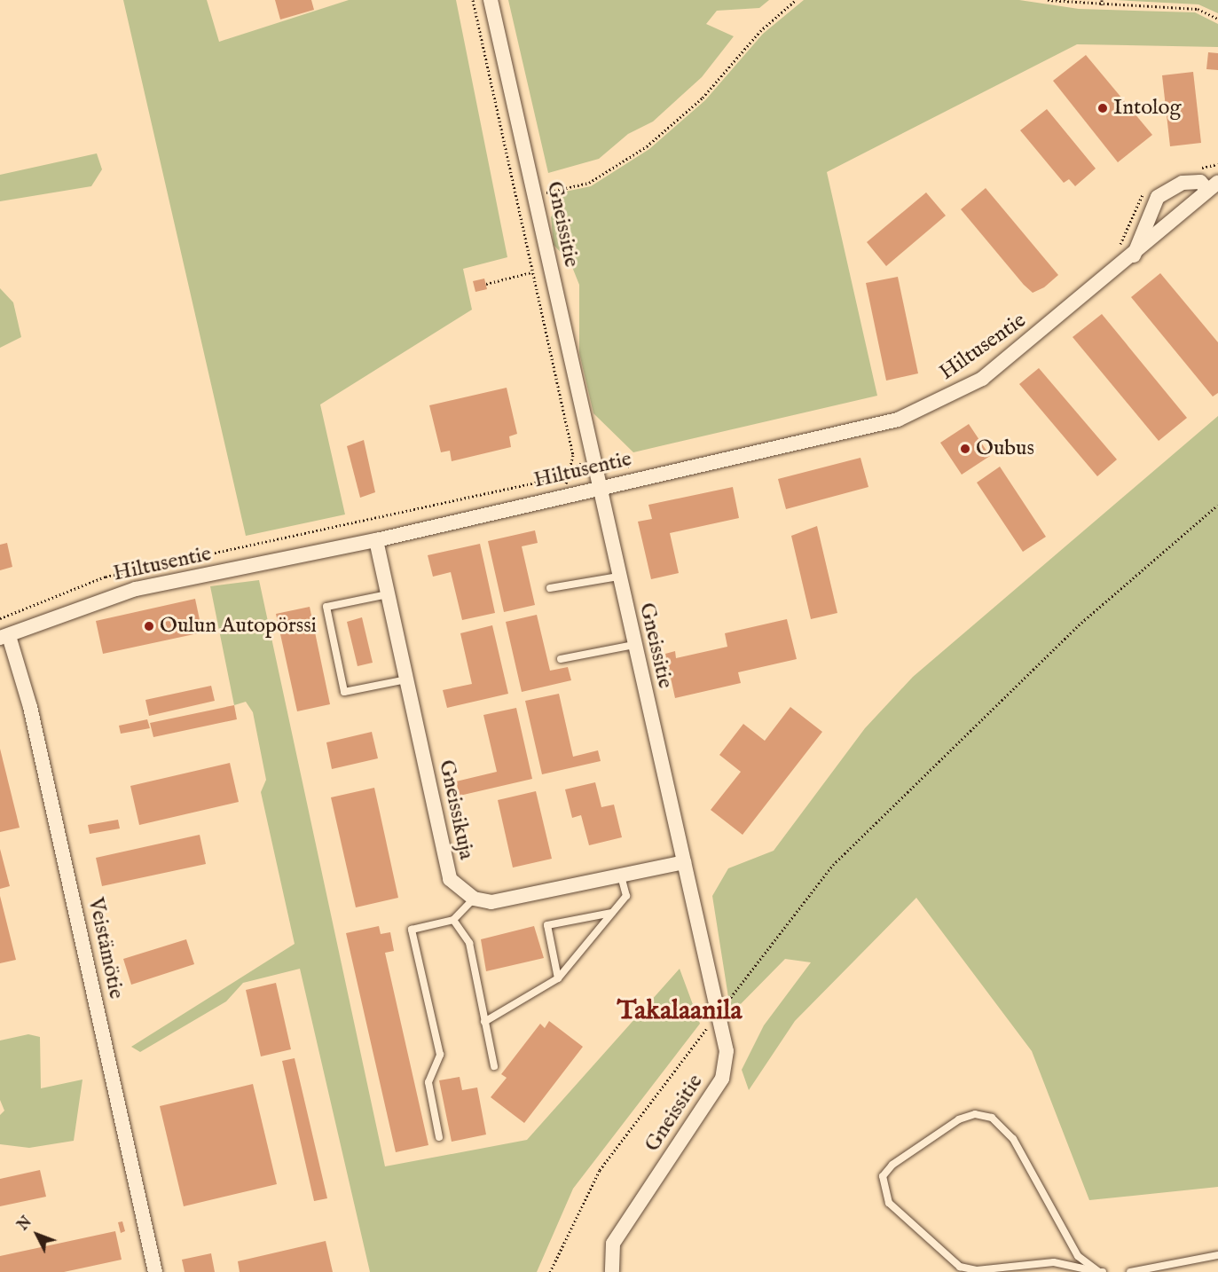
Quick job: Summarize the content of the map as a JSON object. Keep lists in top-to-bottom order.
{
  "streets": {
    "street": [
      "Gneissitie",
      "Hiltusentie",
      "Gneissikuja",
      "Veistämötie"
    ]
  },
  "crossings": [
    ["Gneissitie", "Hiltusentie"],
    ["Hiltusentie", "Gneissikuja"],
    ["Hiltusentie", "Veistämötie"]
  ],
  "districts": ["Takalaanila"],
  "places": ["Intolog", "Oubus", "Oulun Autopörssi"],
  "north": "top left"
}
